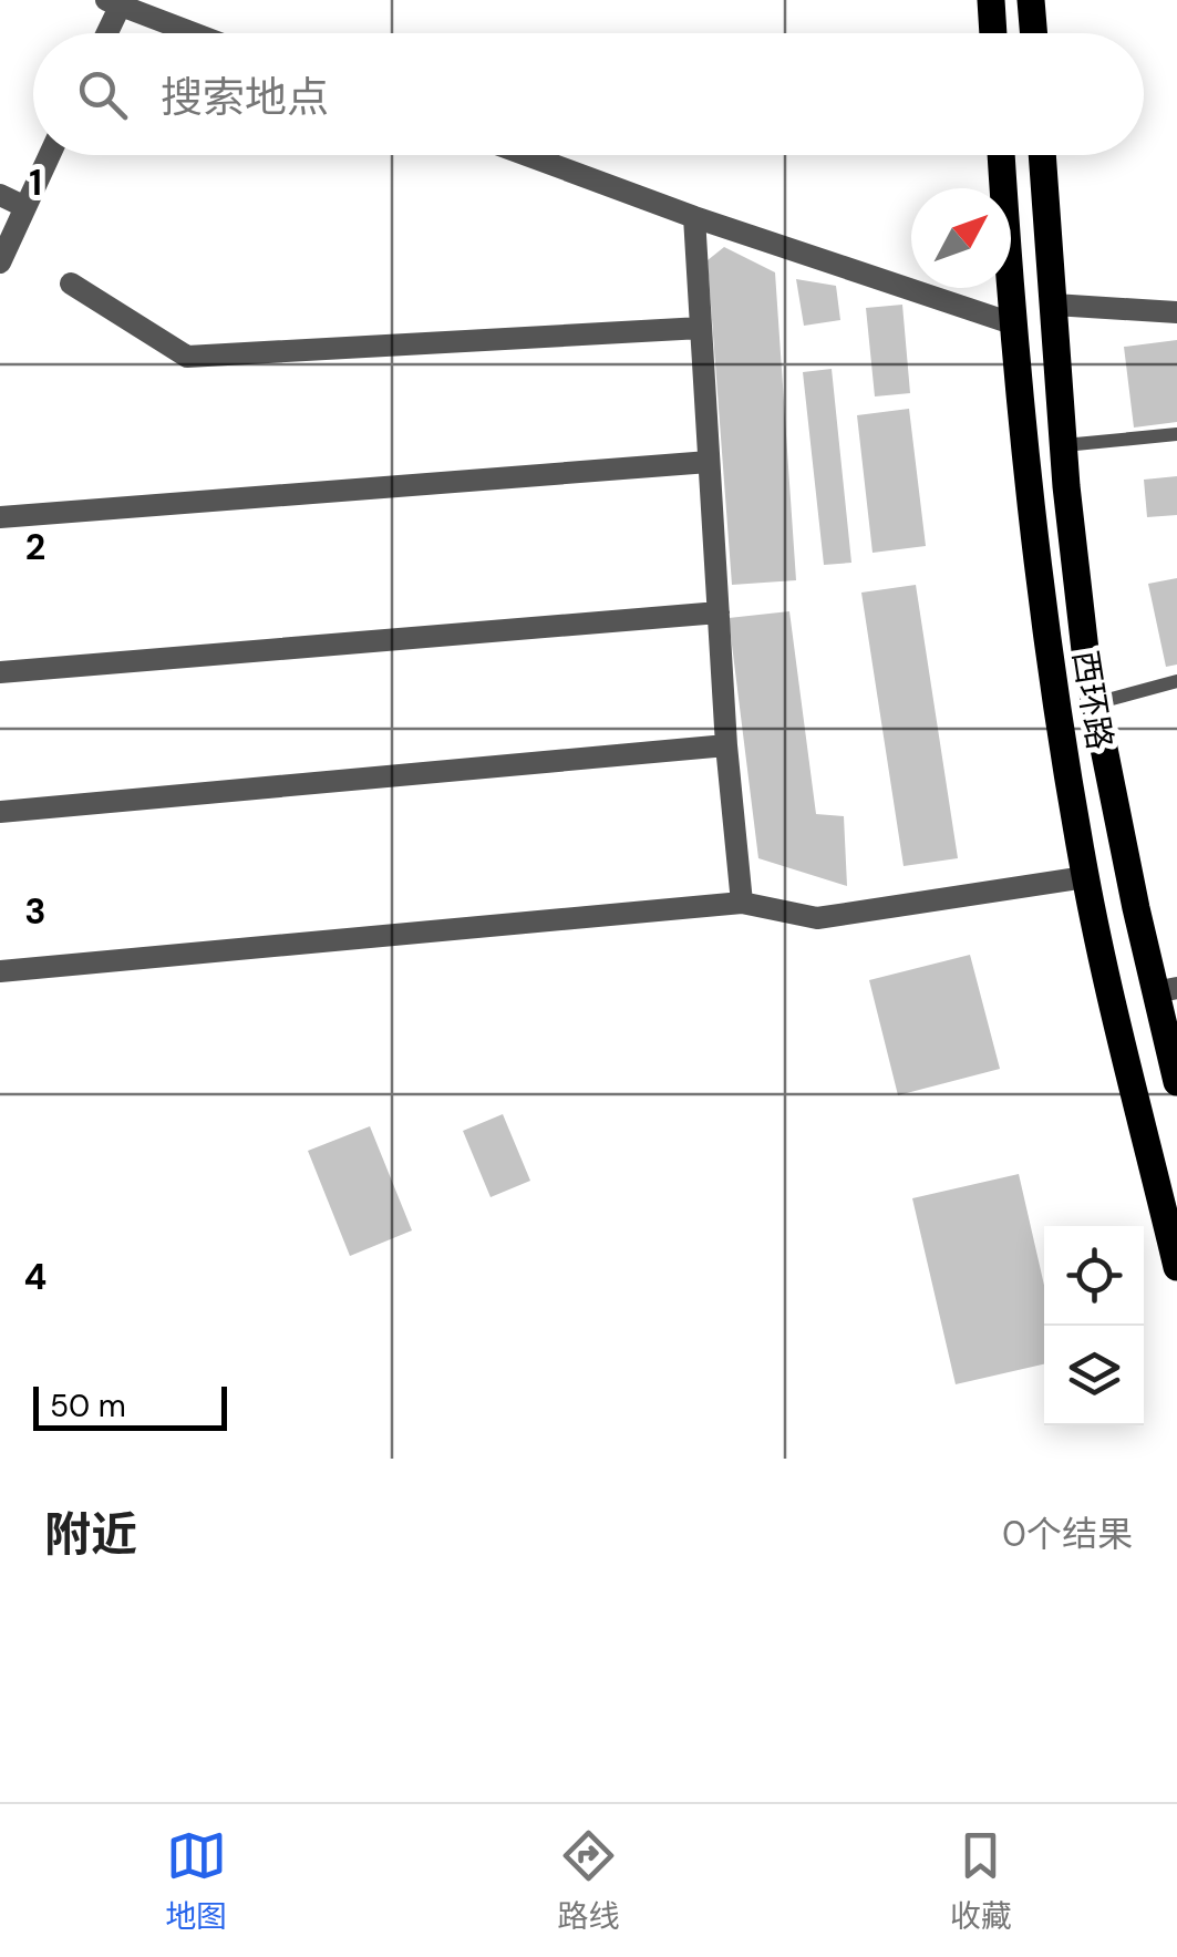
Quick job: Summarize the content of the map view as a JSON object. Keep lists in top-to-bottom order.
{
  "streets": {
    "main road": ["西环路"]
  },
  "scale_bar": "50 m",
  "north": "top right",
  "page": {
    "search": "搜索地点",
    "scale": "50 m",
    "heading": ["附近", "0个结果"],
    "nav": ["地图", "路线", "收藏"]
  },
  "grid": {
    "rows": [
      "1",
      "2",
      "3",
      "4"
    ]
  }
}
